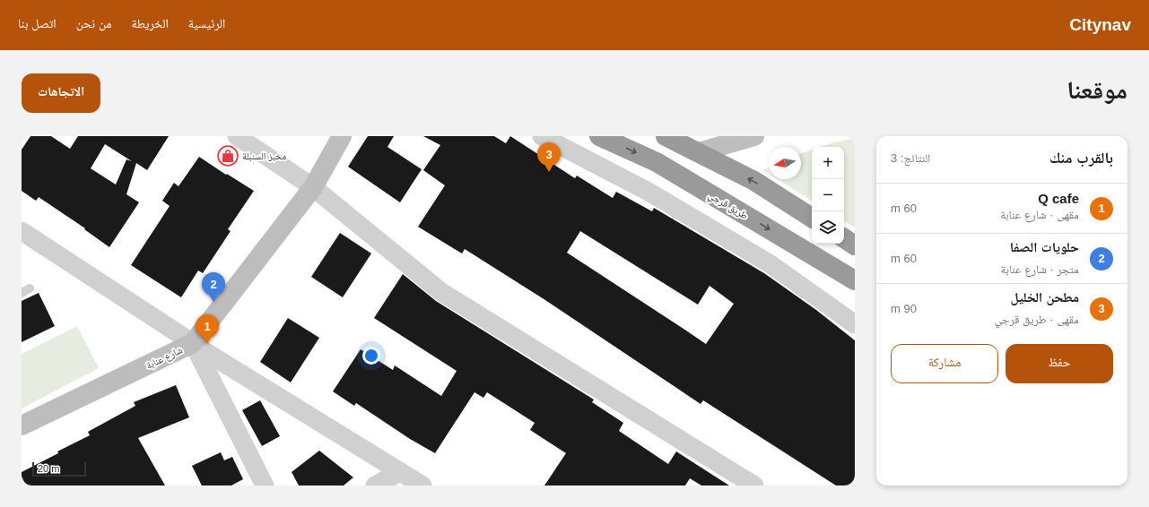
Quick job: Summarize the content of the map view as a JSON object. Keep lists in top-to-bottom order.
{
  "streets": {
    "highway": ["طريق قرجي"],
    "street": ["شارع عنابة"]
  },
  "places": {
    "shop": ["مخبز السنبلة"]
  },
  "scale_bar": "20 m",
  "north": "left",
  "page": {
    "header": "Citynav",
    "nav": [
      "الرئيسية",
      "الخريطة",
      "من نحن",
      "اتصل بنا"
    ],
    "title": "موقعنا",
    "buttons": [
      "الاتجاهات",
      ["حفظ", "مشاركة"]
    ],
    "heading": ["بالقرب منك", "النتائج: 3"],
    "pins": ["3", "2", "1"],
    "map_buttons": ["+", "−"],
    "list": [
      {
        "mark": "1",
        "name": "Q cafe",
        "note": "مقهى · شارع عنابة",
        "value": "60 m"
      },
      {
        "mark": "2",
        "name": "حلويات الصفا",
        "note": "متجر · شارع عنابة",
        "value": "60 m"
      },
      {
        "mark": "3",
        "name": "مطحن الخليل",
        "note": "مقهى · طريق قرجي",
        "value": "90 m"
      }
    ],
    "scale": "20 m"
  }
}
